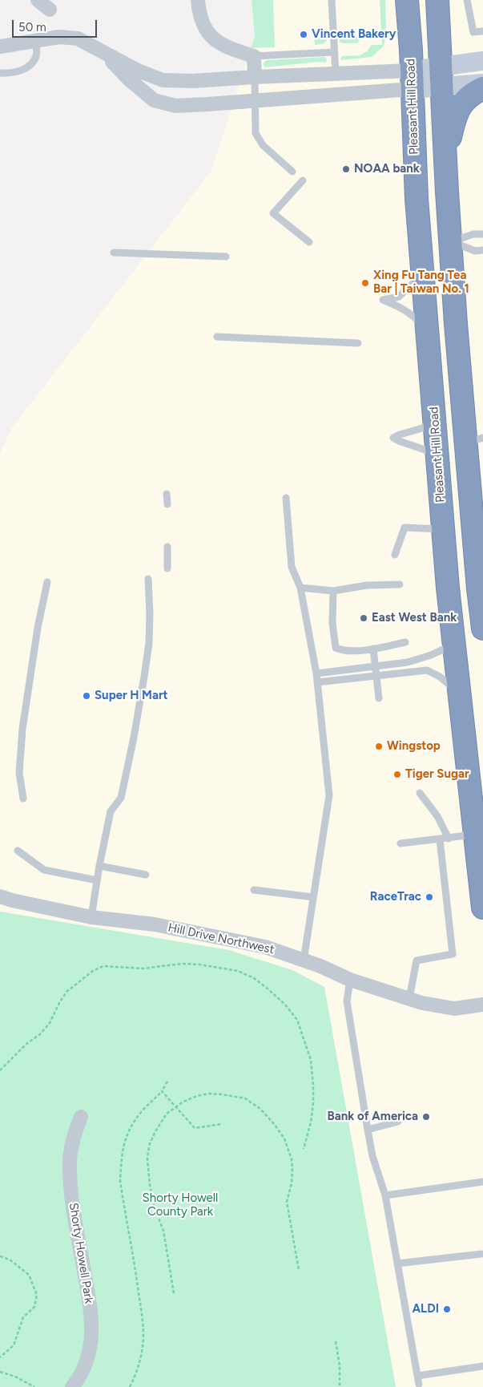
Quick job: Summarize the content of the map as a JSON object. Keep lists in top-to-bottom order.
{
  "streets": {
    "highway": ["Pleasant Hill Road"],
    "street": ["Hill Drive Northwest", "Shorty Howell Park"]
  },
  "parks": ["Shorty Howell County Park"],
  "places": [
    "Vincent Bakery",
    "NOAA bank",
    "Xing Fu Tang Tea Bar | Taiwan No. 1",
    "East West Bank",
    "Super H Mart",
    "Wingstop",
    "Tiger Sugar",
    "RaceTrac",
    "Bank of America",
    "ALDI"
  ],
  "scale_bar": "50 m"
}
